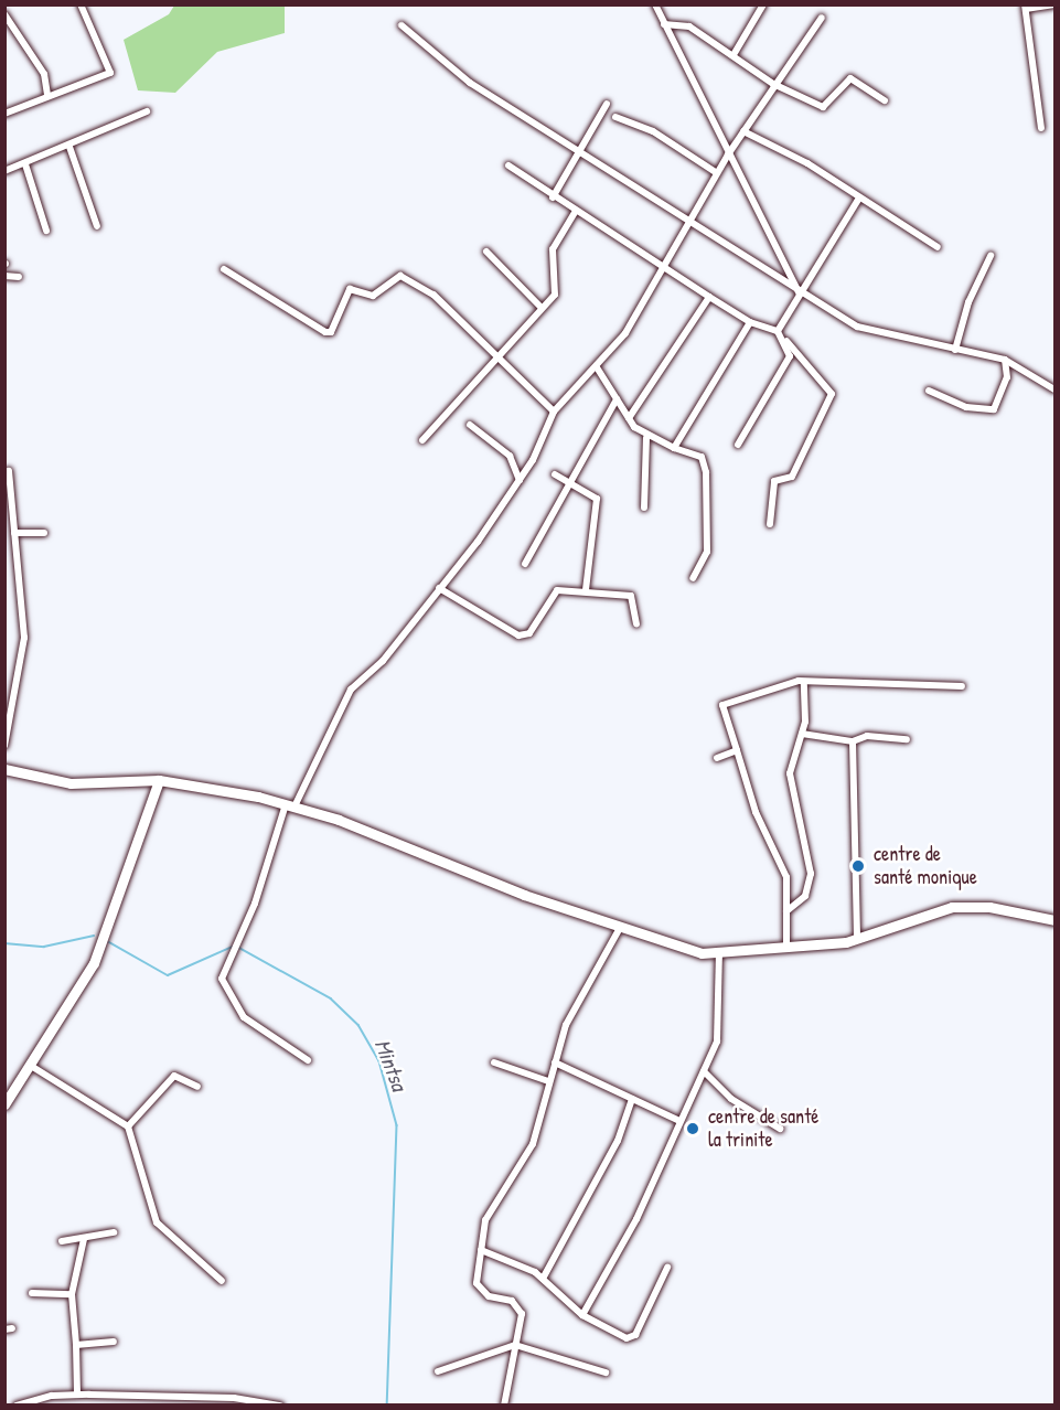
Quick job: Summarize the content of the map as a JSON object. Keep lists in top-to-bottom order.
{
  "water": ["Mintsa"],
  "places": ["centre de santé monique", "centre de santé la trinite"]
}
